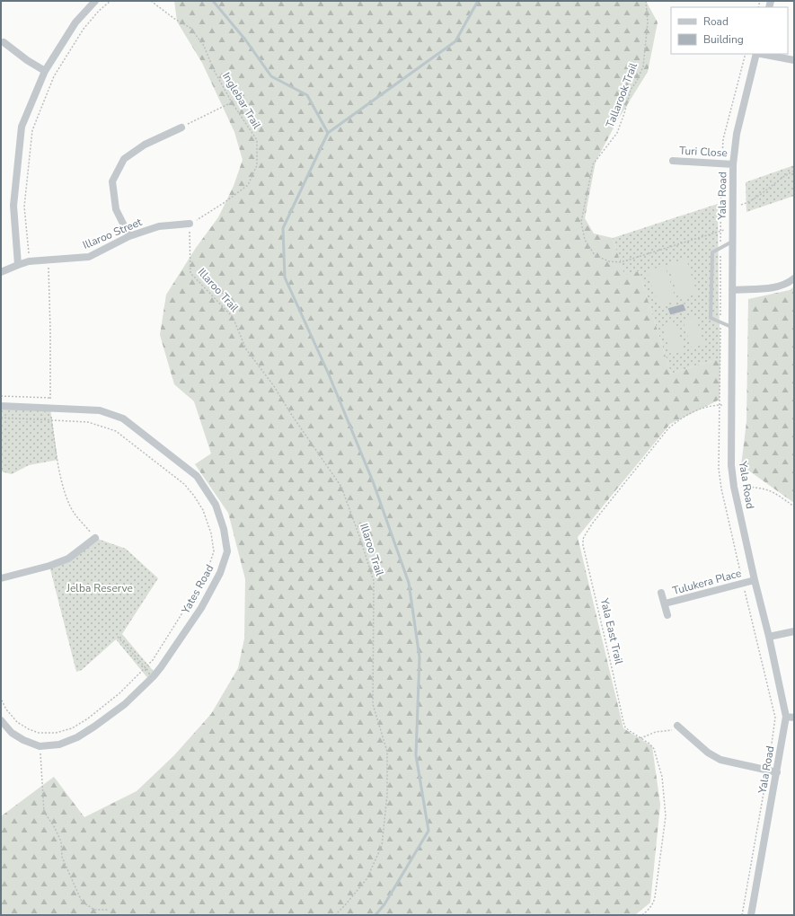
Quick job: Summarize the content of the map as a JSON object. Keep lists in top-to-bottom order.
{
  "streets": {
    "street": [
      "Turi Close",
      "Yala Road",
      "Illaroo Street",
      "Tulukera Place",
      "Yates Road"
    ],
    "path": [
      "Tallarook Trail",
      "Inglebar Trail",
      "Illaroo Trail",
      "Yala East Trail"
    ]
  },
  "crossings": [
    ["Tallarook Trail", "Yala Road"],
    ["Inglebar Trail", "Illaroo Street"],
    ["Inglebar Trail", "Illaroo Trail"],
    ["Turi Close", "Yala Road"],
    ["Yala Road", "Tulukera Place"],
    ["Yala Road", "Yala East Trail"],
    ["Illaroo Street", "Illaroo Trail"]
  ],
  "parks": ["Jelba Reserve"],
  "legend": ["Road", "Building"]
}
